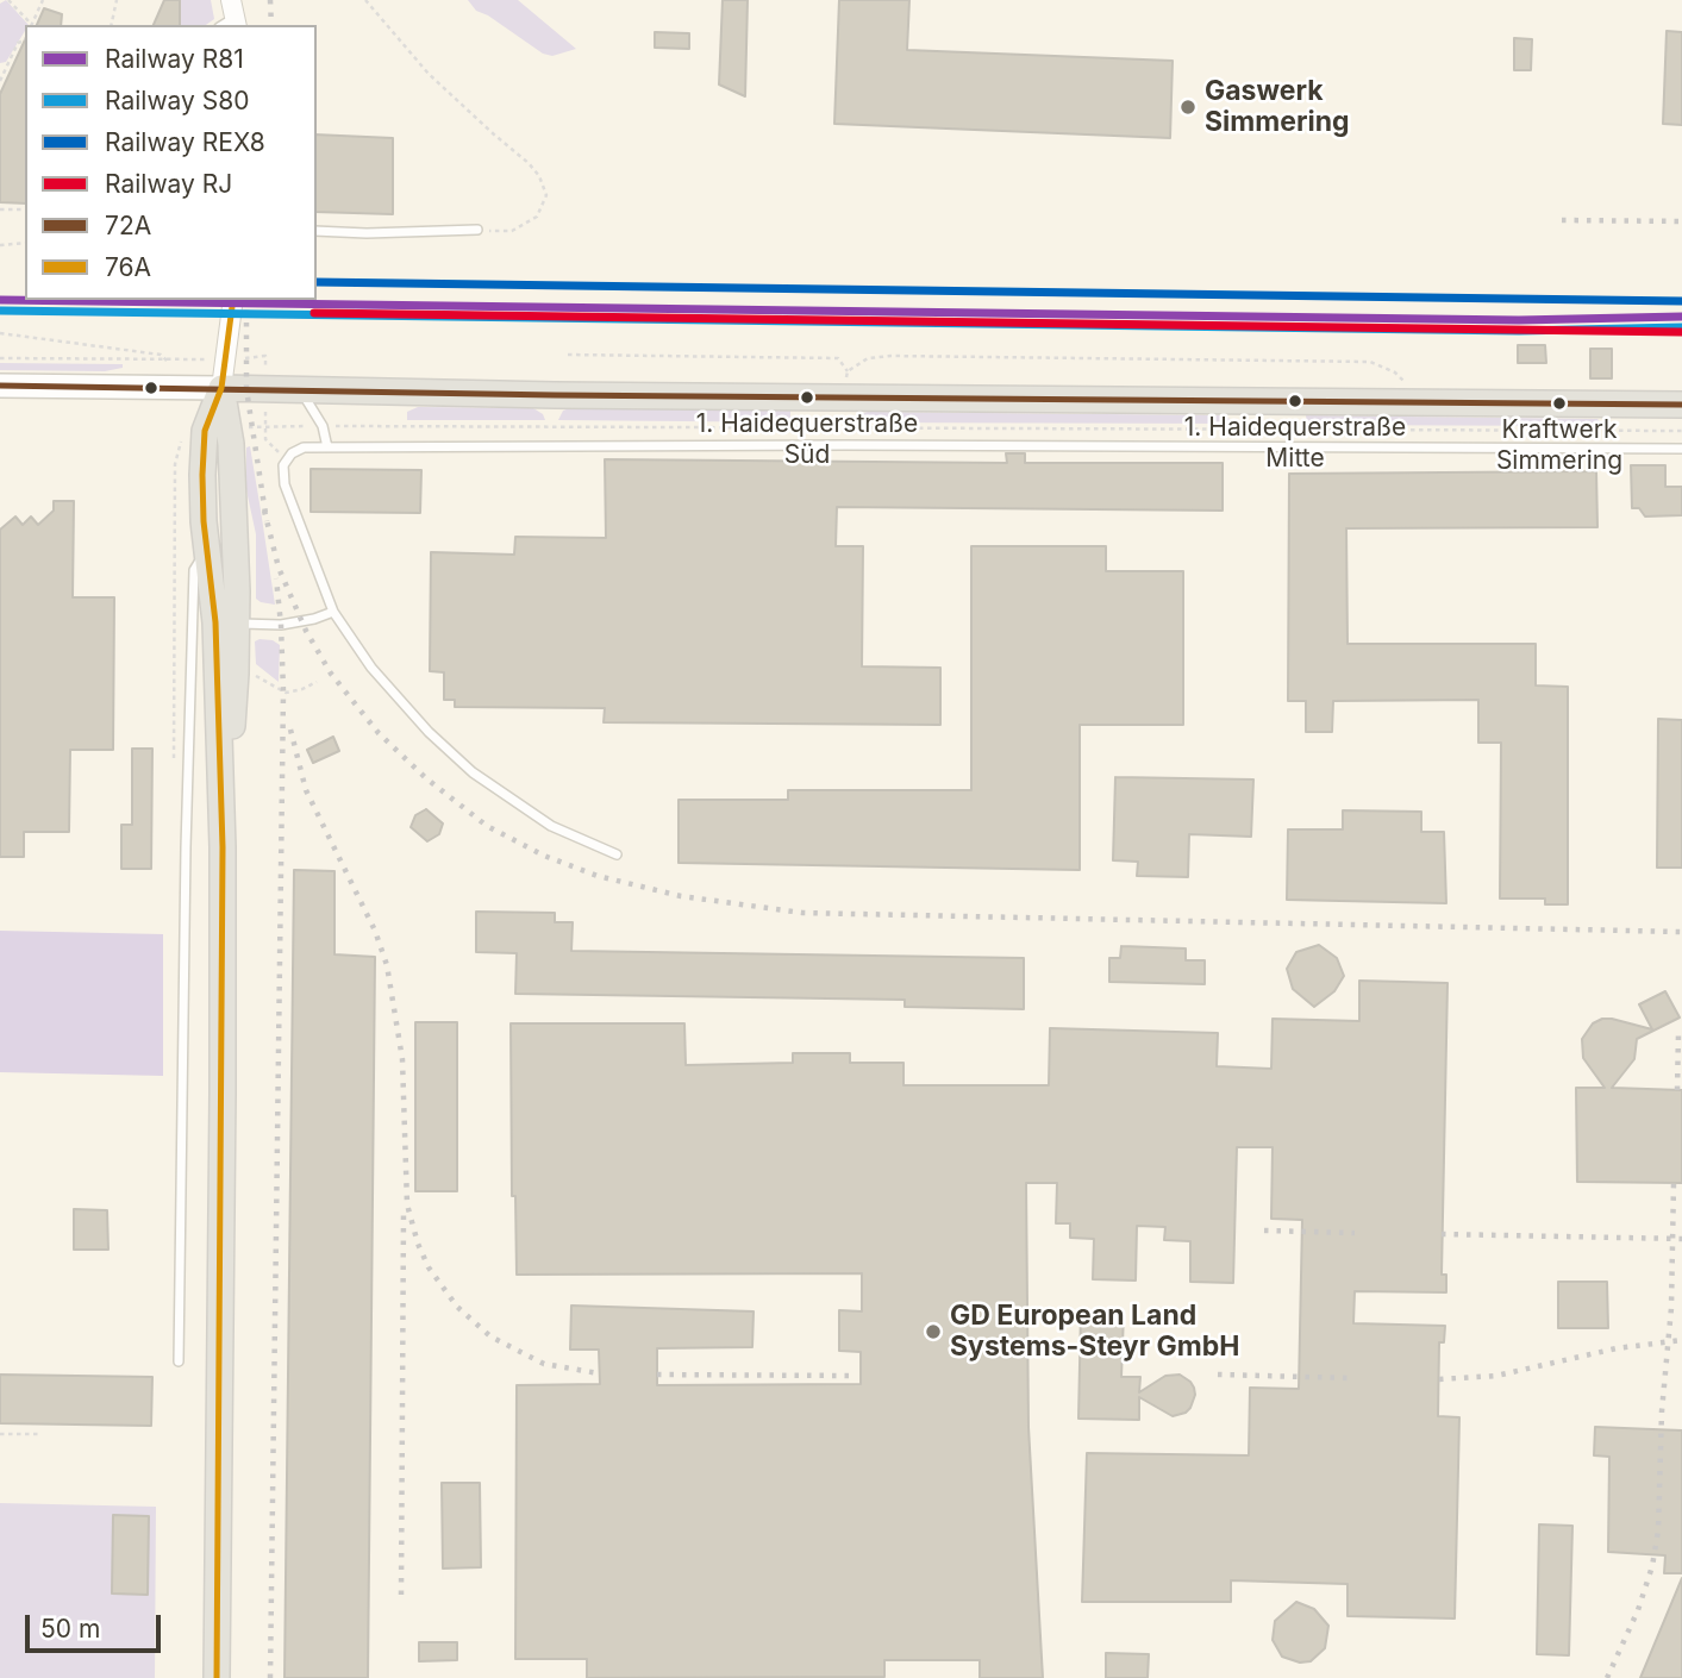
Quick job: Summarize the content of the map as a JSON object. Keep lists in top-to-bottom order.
{
  "places": [
    "Gaswerk Simmering",
    "1. Haidequerstraße Süd",
    "1. Haidequerstraße Mitte",
    "Kraftwerk Simmering",
    "GD European Land Systems-Steyr GmbH"
  ],
  "lines": [
    "rail line REX8",
    "rail line R81",
    "transit line 76A",
    "rail line S80",
    "rail line RJ",
    "transit line 72A"
  ],
  "legend": [
    "Railway R81",
    "Railway S80",
    "Railway REX8",
    "Railway RJ",
    "72A",
    "76A"
  ],
  "scale_bar": "50 m"
}
